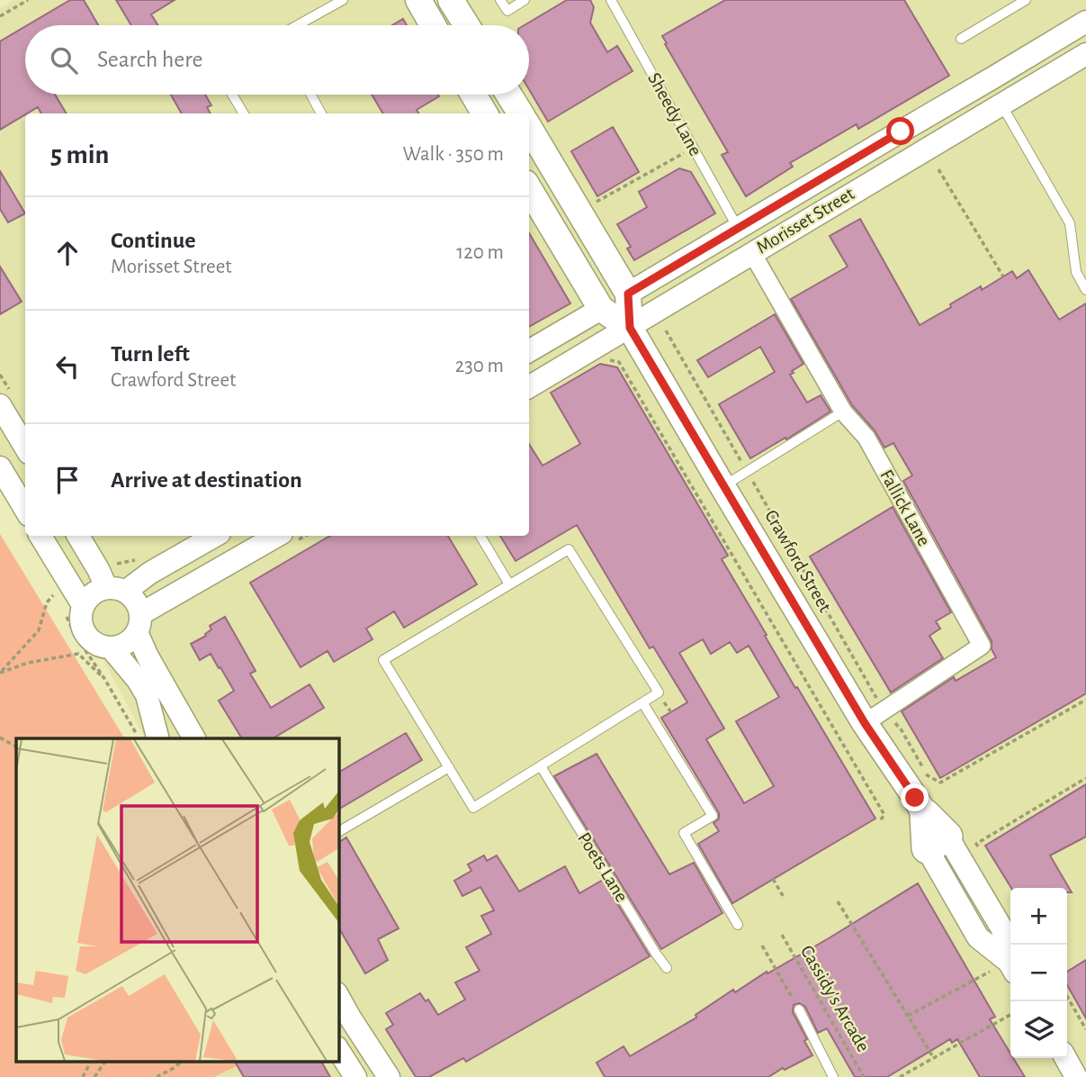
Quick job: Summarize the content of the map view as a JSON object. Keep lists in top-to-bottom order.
{
  "streets": {
    "highway": ["Crawford Street"],
    "main road": ["Morisset Street"],
    "street": ["Fallick Lane"],
    "lane": ["Sheedy Lane", "Poets Lane"],
    "path": ["Cassidy's Arcade"]
  },
  "crossings": [
    ["Sheedy Lane", "Morisset Street"],
    ["Morisset Street", "Fallick Lane"],
    ["Morisset Street", "Crawford Street"],
    ["Fallick Lane", "Crawford Street"]
  ],
  "page": {
    "search": "Search here",
    "heading": ["5 min", "Walk · 350 m"],
    "list": [
      ["Continue", "Morisset Street", "120 m"],
      ["Turn left", "Crawford Street", "230 m"],
      "Arrive at destination"
    ],
    "map_buttons": ["+", "−"]
  }
}
